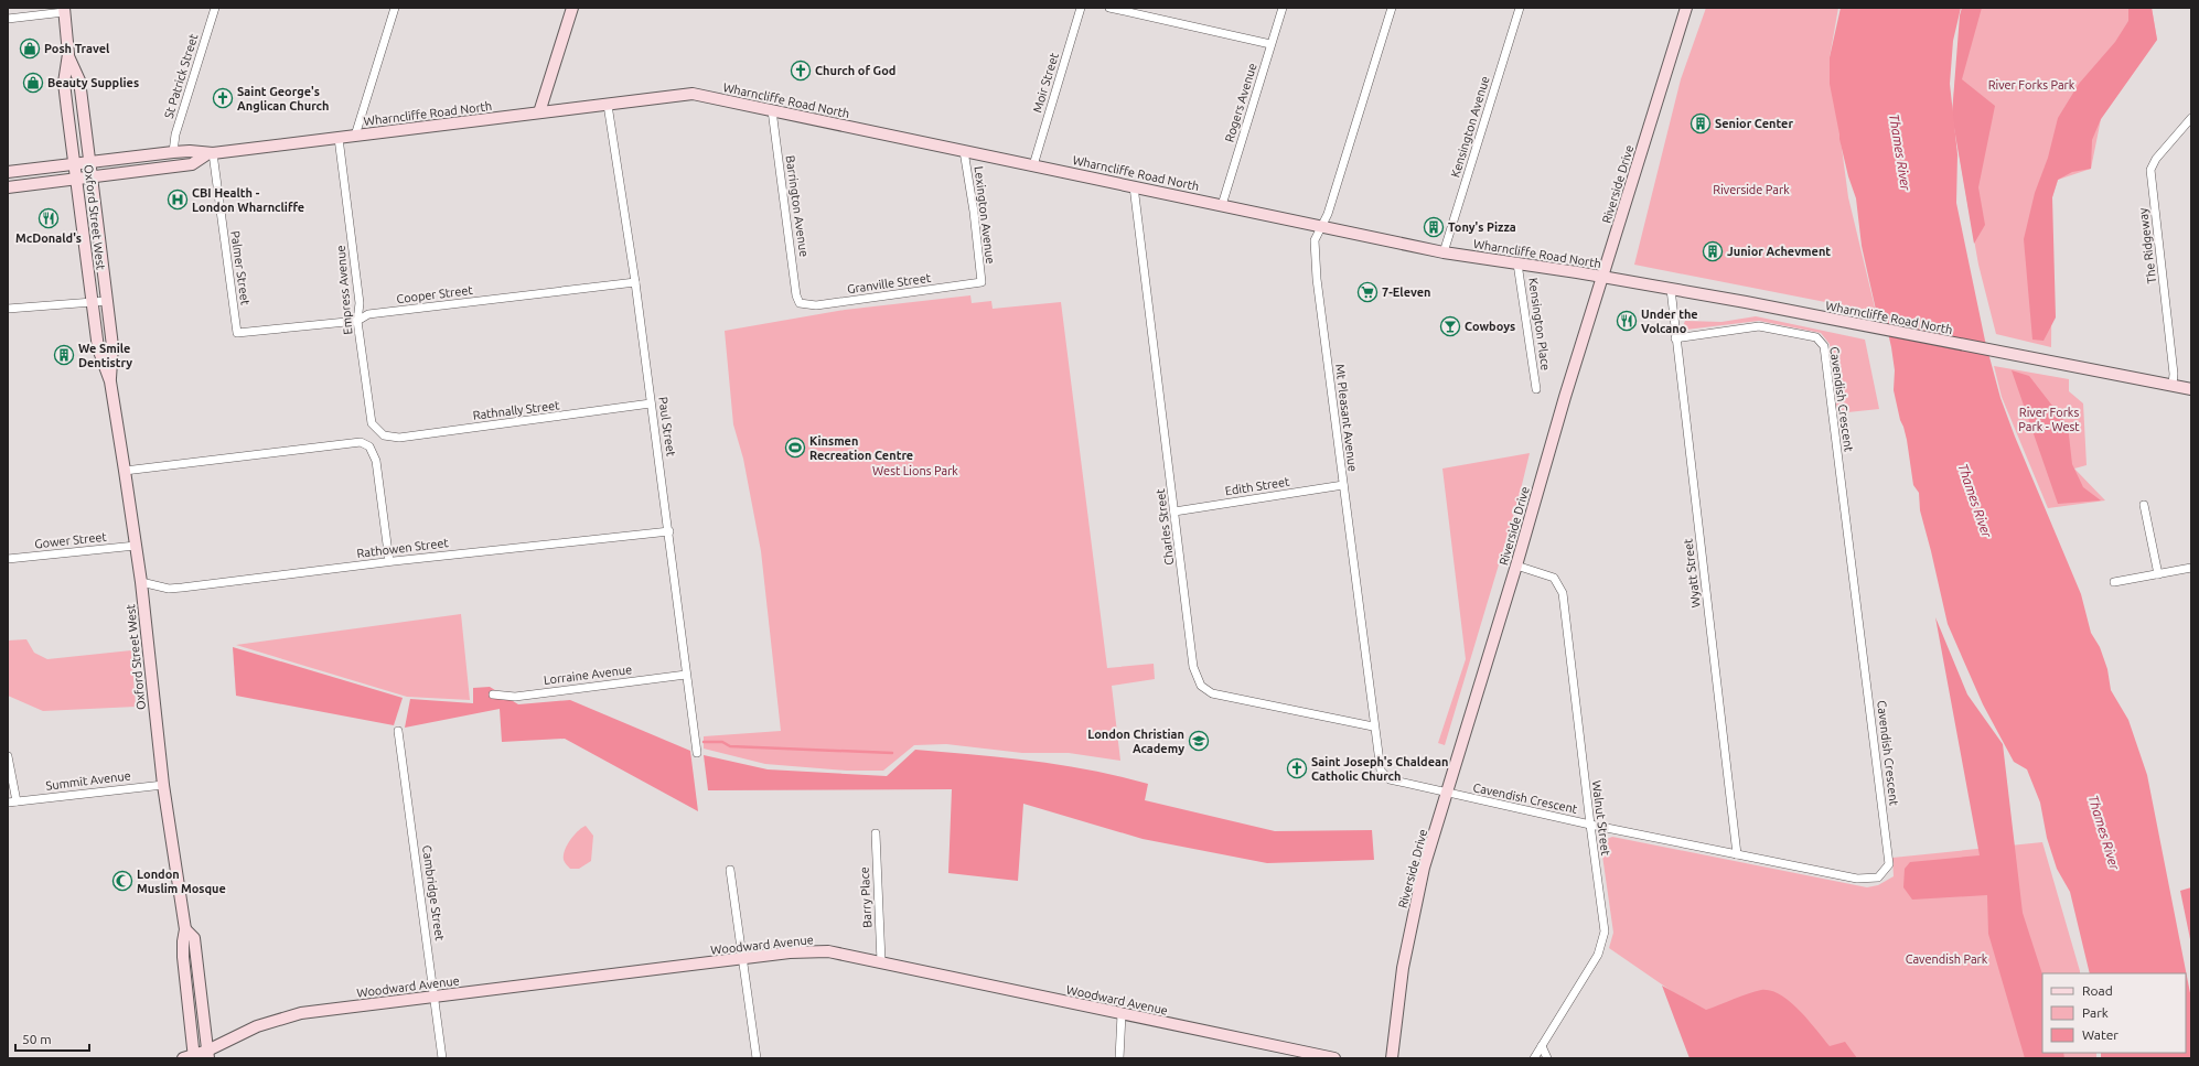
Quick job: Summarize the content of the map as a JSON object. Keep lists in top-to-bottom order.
{
  "streets": {
    "main road": [
      "Wharncliffe Road North",
      "Riverside Drive",
      "Oxford Street West",
      "Woodward Avenue"
    ],
    "street": [
      "St Patrick Street",
      "Moir Street",
      "Rogers Avenue",
      "Kensington Avenue",
      "Barrington Avenue",
      "Lexington Avenue",
      "The Ridgeway",
      "Palmer Street",
      "Granville Street",
      "Empress Avenue",
      "Cooper Street",
      "Kensington Place",
      "Cavendish Crescent",
      "Rathnally Street",
      "Mt Pleasant Avenue",
      "Paul Street",
      "Edith Street",
      "Charles Street",
      "Gower Street",
      "Rathowen Street",
      "Wyatt Street",
      "Lorraine Avenue",
      "Summit Avenue",
      "Walnut Street",
      "Cambridge Street",
      "Barry Place"
    ]
  },
  "crossings": [
    ["St Patrick Street", "Wharncliffe Road North"],
    ["Moir Street", "Wharncliffe Road North"],
    ["Wharncliffe Road North", "Rogers Avenue"],
    ["Wharncliffe Road North", "Kensington Avenue"],
    ["Wharncliffe Road North", "Riverside Drive"],
    ["Wharncliffe Road North", "Barrington Avenue"],
    ["Wharncliffe Road North", "Lexington Avenue"],
    ["Wharncliffe Road North", "Oxford Street West"],
    ["Wharncliffe Road North", "The Ridgeway"],
    ["Wharncliffe Road North", "Palmer Street"],
    ["Wharncliffe Road North", "Empress Avenue"],
    ["Wharncliffe Road North", "Kensington Place"],
    ["Wharncliffe Road North", "Mt Pleasant Avenue"],
    ["Wharncliffe Road North", "Paul Street"],
    ["Wharncliffe Road North", "Charles Street"],
    ["Wharncliffe Road North", "Wyatt Street"],
    ["Riverside Drive", "Cavendish Crescent"],
    ["Riverside Drive", "Mt Pleasant Avenue"],
    ["Riverside Drive", "Walnut Street"],
    ["Barrington Avenue", "Granville Street"],
    ["Lexington Avenue", "Granville Street"],
    ["Oxford Street West", "Gower Street"],
    ["Oxford Street West", "Rathowen Street"],
    ["Oxford Street West", "Summit Avenue"],
    ["Oxford Street West", "Woodward Avenue"],
    ["Palmer Street", "Cooper Street"],
    ["Empress Avenue", "Cooper Street"],
    ["Empress Avenue", "Rathnally Street"],
    ["Cooper Street", "Paul Street"],
    ["Cavendish Crescent", "Mt Pleasant Avenue"],
    ["Cavendish Crescent", "Wyatt Street"],
    ["Cavendish Crescent", "Walnut Street"],
    ["Rathnally Street", "Paul Street"],
    ["Mt Pleasant Avenue", "Edith Street"],
    ["Mt Pleasant Avenue", "Charles Street"],
    ["Paul Street", "Rathowen Street"],
    ["Paul Street", "Lorraine Avenue"],
    ["Edith Street", "Charles Street"],
    ["Cambridge Street", "Woodward Avenue"],
    ["Barry Place", "Woodward Avenue"]
  ],
  "water": ["Thames River"],
  "parks": [
    "River Forks Park",
    "Riverside Park",
    "River Forks Park - West",
    "West Lions Park",
    "Cavendish Park"
  ],
  "places": {
    "shop": ["Posh Travel", "Beauty Supplies"],
    "church": ["Church of God", "Saint George's Anglican Church", "Saint Joseph's Chaldean Catholic Church"],
    "building": [
      "Senior Center",
      "Tony's Pizza",
      "Junior Achevment",
      "We Smile Dentistry"
    ],
    "hospital": ["CBI Health - London Wharncliffe"],
    "restaurant": ["McDonald's", "Under the Volcano"],
    "supermarket": ["7-Eleven"],
    "bar": ["Cowboys"],
    "sports": ["Kinsmen Recreation Centre"],
    "school or university": ["London Christian Academy"],
    "mosque": ["London Muslim Mosque"]
  },
  "legend": ["Road", "Park", "Water"],
  "scale_bar": "50 m"
}
